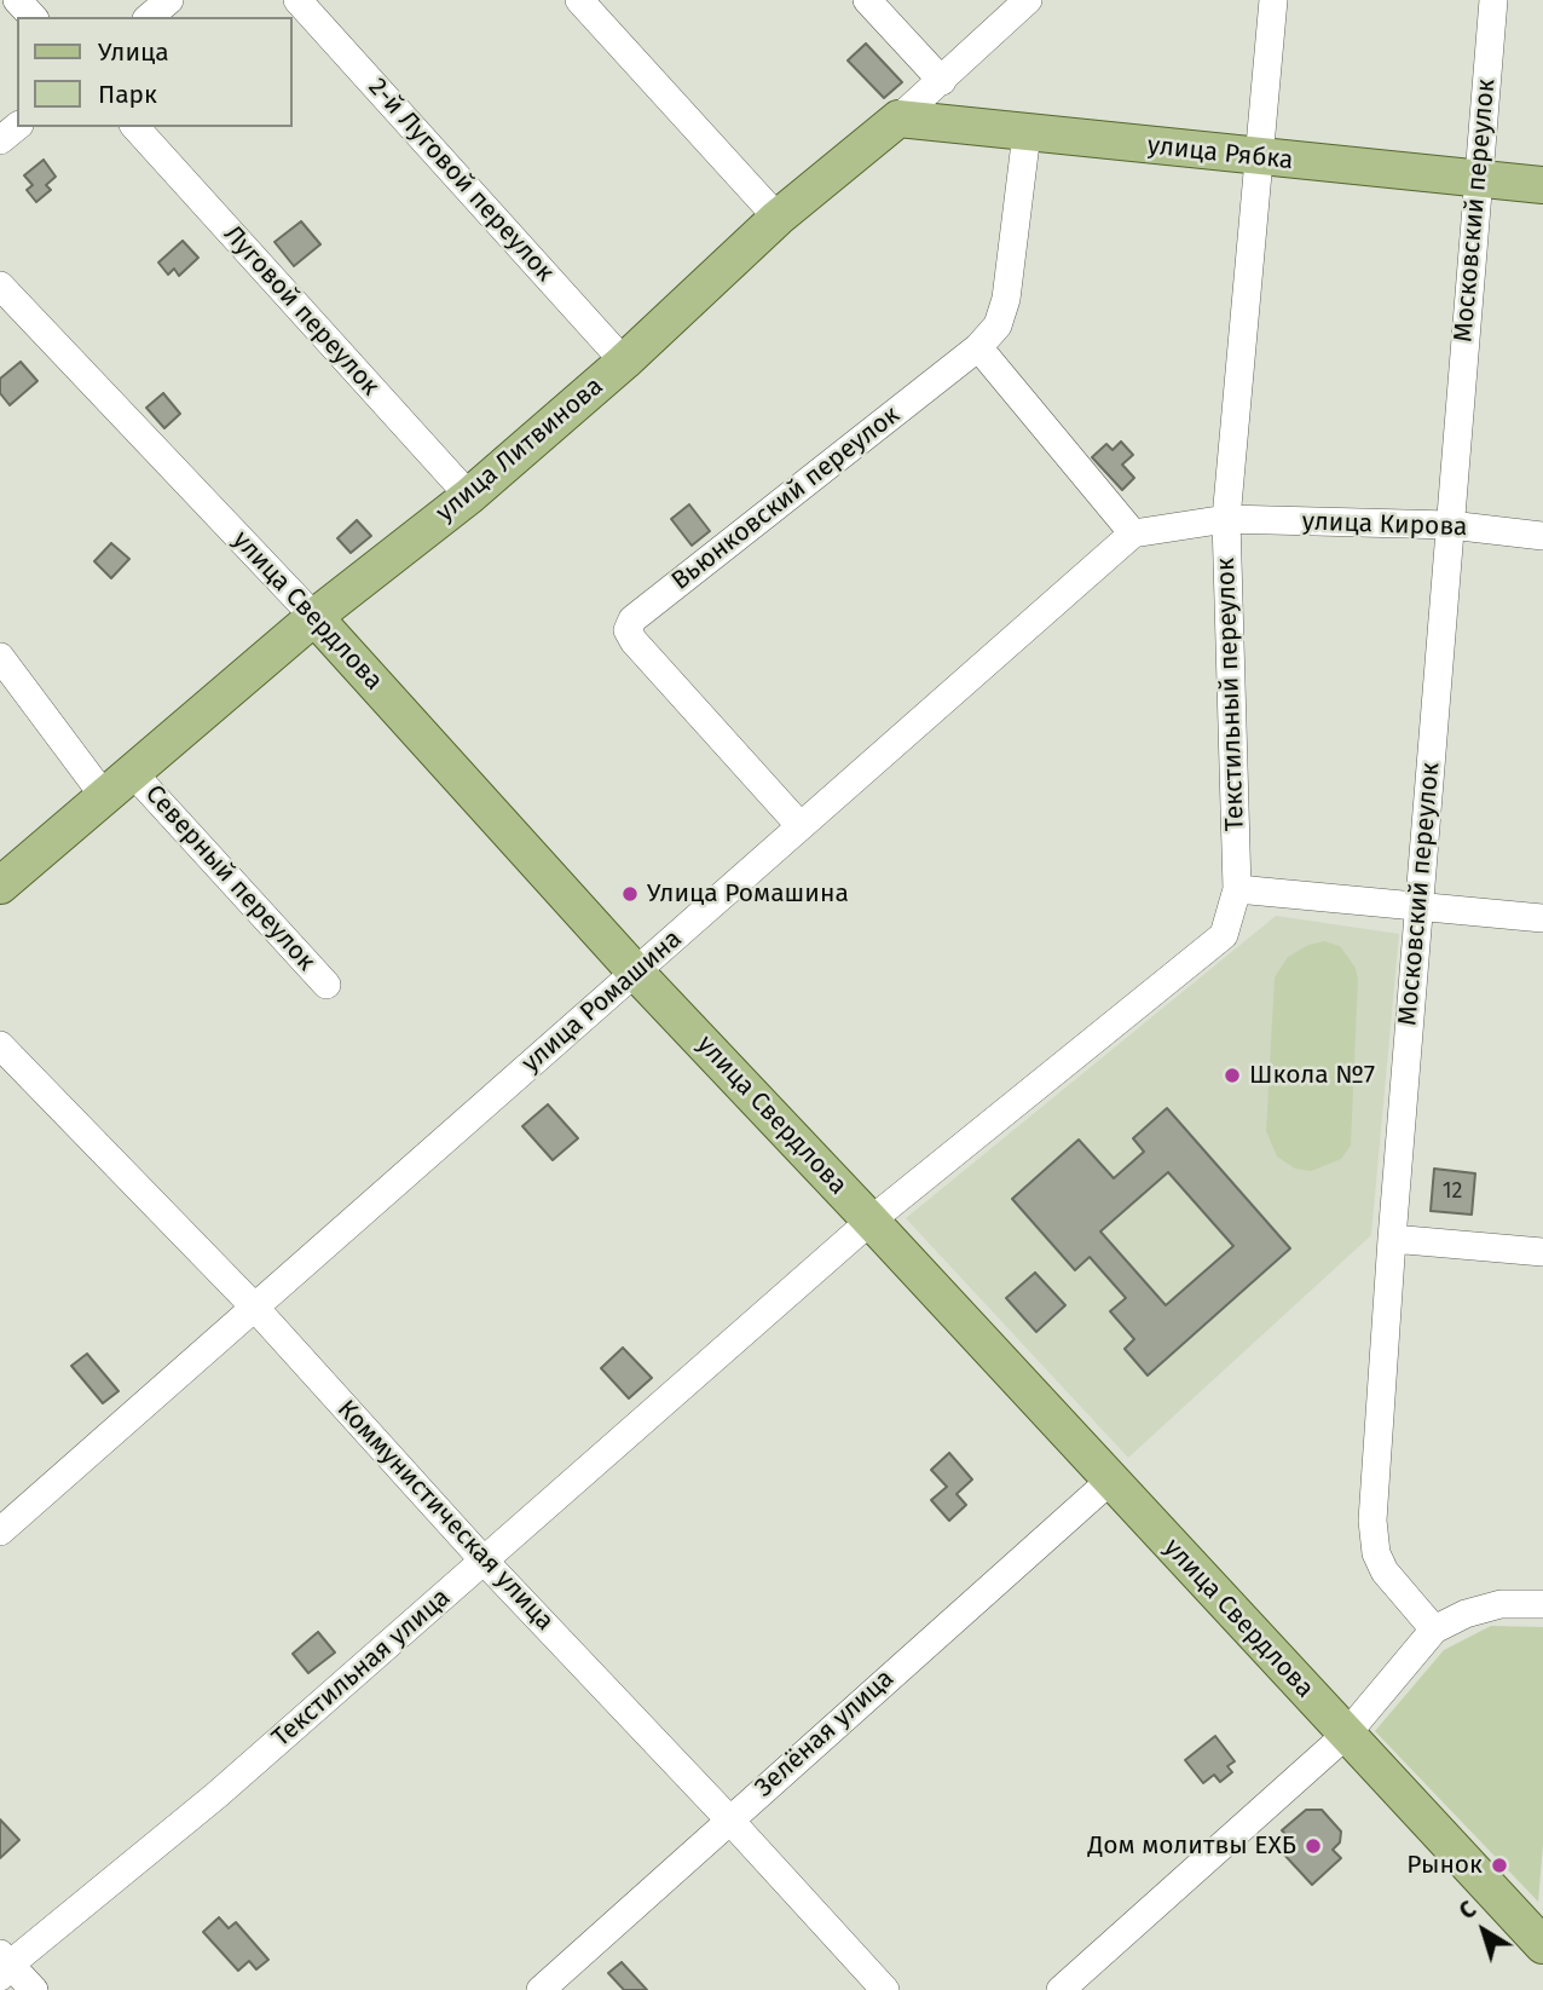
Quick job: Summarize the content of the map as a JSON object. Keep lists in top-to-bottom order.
{
  "streets": {
    "main road": ["улица Рябка", "улица Литвинова", "улица Свердлова"],
    "street": [
      "2-й Луговой переулок",
      "Московский переулок",
      "Луговой переулок",
      "Вьюнковский переулок",
      "улица Кирова",
      "Текстильный переулок",
      "Северный переулок",
      "улица Ромашина",
      "Коммунистическая улица",
      "Текстильная улица",
      "Зелёная улица"
    ]
  },
  "crossings": [
    ["улица Рябка", "Московский переулок"],
    ["улица Рябка", "улица Литвинова"],
    ["улица Рябка", "Вьюнковский переулок"],
    ["улица Рябка", "Текстильный переулок"],
    ["2-й Луговой переулок", "улица Литвинова"],
    ["Московский переулок", "улица Кирова"],
    ["Луговой переулок", "улица Литвинова"],
    ["улица Литвинова", "улица Свердлова"],
    ["улица Литвинова", "Северный переулок"],
    ["Вьюнковский переулок", "улица Ромашина"],
    ["улица Кирова", "Текстильный переулок"],
    ["улица Свердлова", "Текстильный переулок"],
    ["улица Свердлова", "улица Ромашина"],
    ["улица Свердлова", "Текстильная улица"],
    ["улица Свердлова", "Зелёная улица"],
    ["Текстильный переулок", "Текстильная улица"],
    ["улица Ромашина", "Коммунистическая улица"],
    ["Коммунистическая улица", "Текстильная улица"],
    ["Коммунистическая улица", "Зелёная улица"]
  ],
  "places": [
    "Улица Ромашина",
    "Школа №7",
    "Дом молитвы ЕХБ",
    "Рынок"
  ],
  "house_numbers": ["12"],
  "legend": ["Улица", "Парк"],
  "north": "top left"
}
